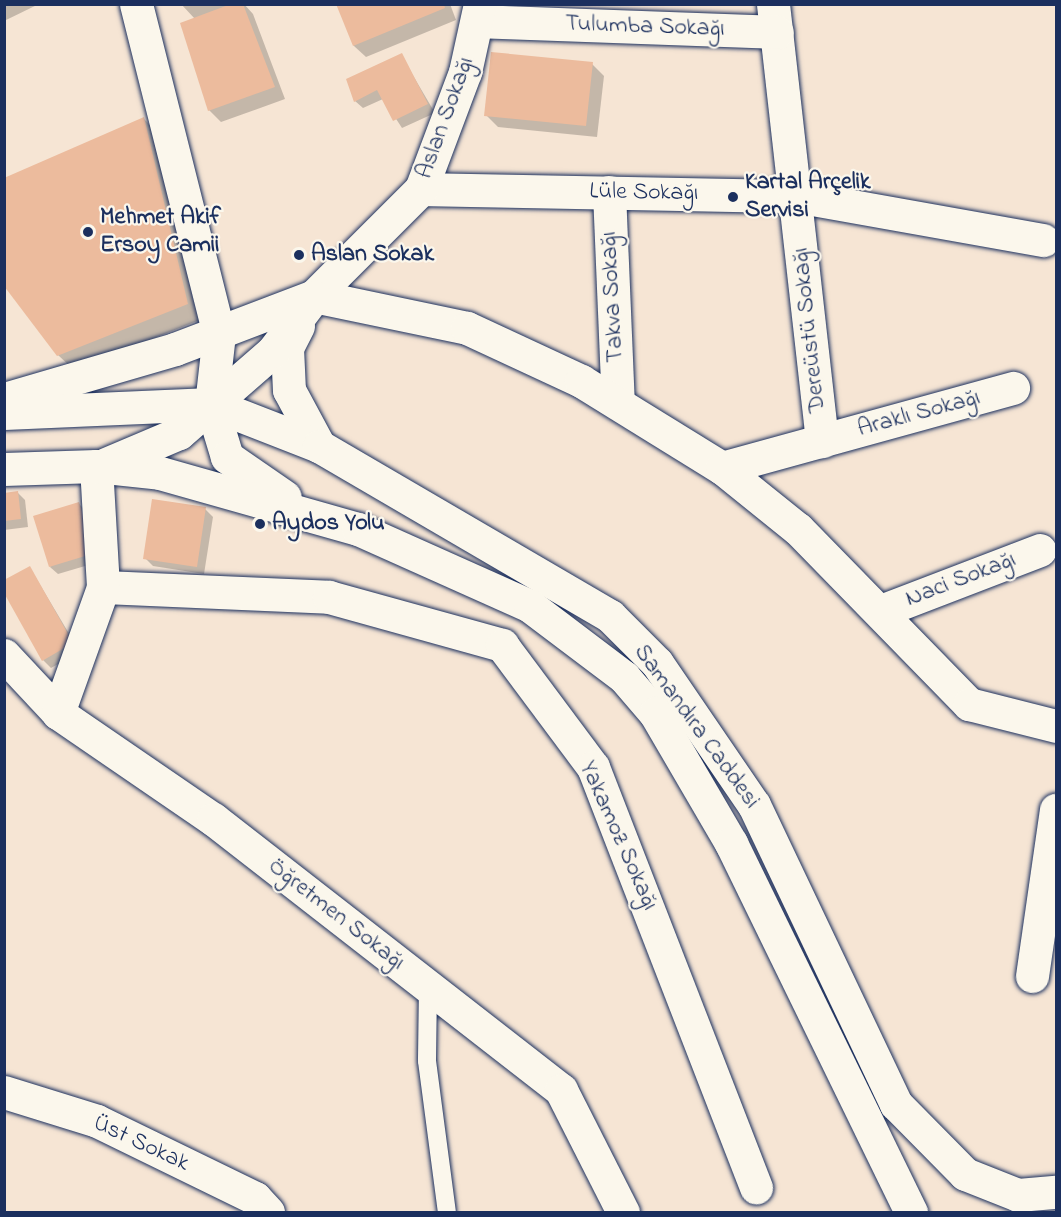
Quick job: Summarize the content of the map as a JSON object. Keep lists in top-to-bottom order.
{
  "streets": {
    "street": [
      "Tulumba Sokağı",
      "Aslan Sokağı",
      "Lüle Sokağı",
      "Takva Sokağı",
      "Dereüstü Sokağı",
      "Araklı Sokağı",
      "Naci Sokağı",
      "Samandıra Caddesi",
      "Yakamoz Sokağı",
      "Öğretmen Sokağı",
      "Üst Sokak"
    ]
  },
  "crossings": [
    ["Tulumba Sokağı", "Aslan Sokağı"],
    ["Tulumba Sokağı", "Dereüstü Sokağı"],
    ["Aslan Sokağı", "Lüle Sokağı"],
    ["Lüle Sokağı", "Takva Sokağı"],
    ["Lüle Sokağı", "Dereüstü Sokağı"],
    ["Dereüstü Sokağı", "Araklı Sokağı"]
  ],
  "places": [
    "Kartal Arçelik Servisi",
    "Mehmet Akif Ersoy Camii",
    "Aslan Sokak",
    "Aydos Yolu"
  ]
}
